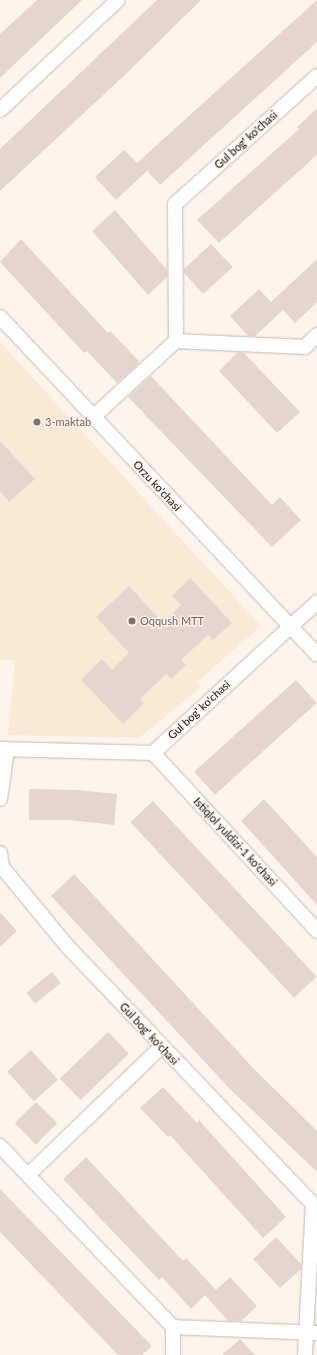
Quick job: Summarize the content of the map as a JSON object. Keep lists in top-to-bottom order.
{
  "streets": {
    "street": ["Gul bog' ko'chasi", "Orzu ko'chasi", "Istiqlol yuldizi-1 ko'chasi"]
  },
  "crossings": [
    ["Gul bog' ko'chasi", "Orzu ko'chasi"],
    ["Gul bog' ko'chasi", "Istiqlol yuldizi-1 ko'chasi"]
  ],
  "places": ["3-maktab", "Oqqush MTT"]
}
